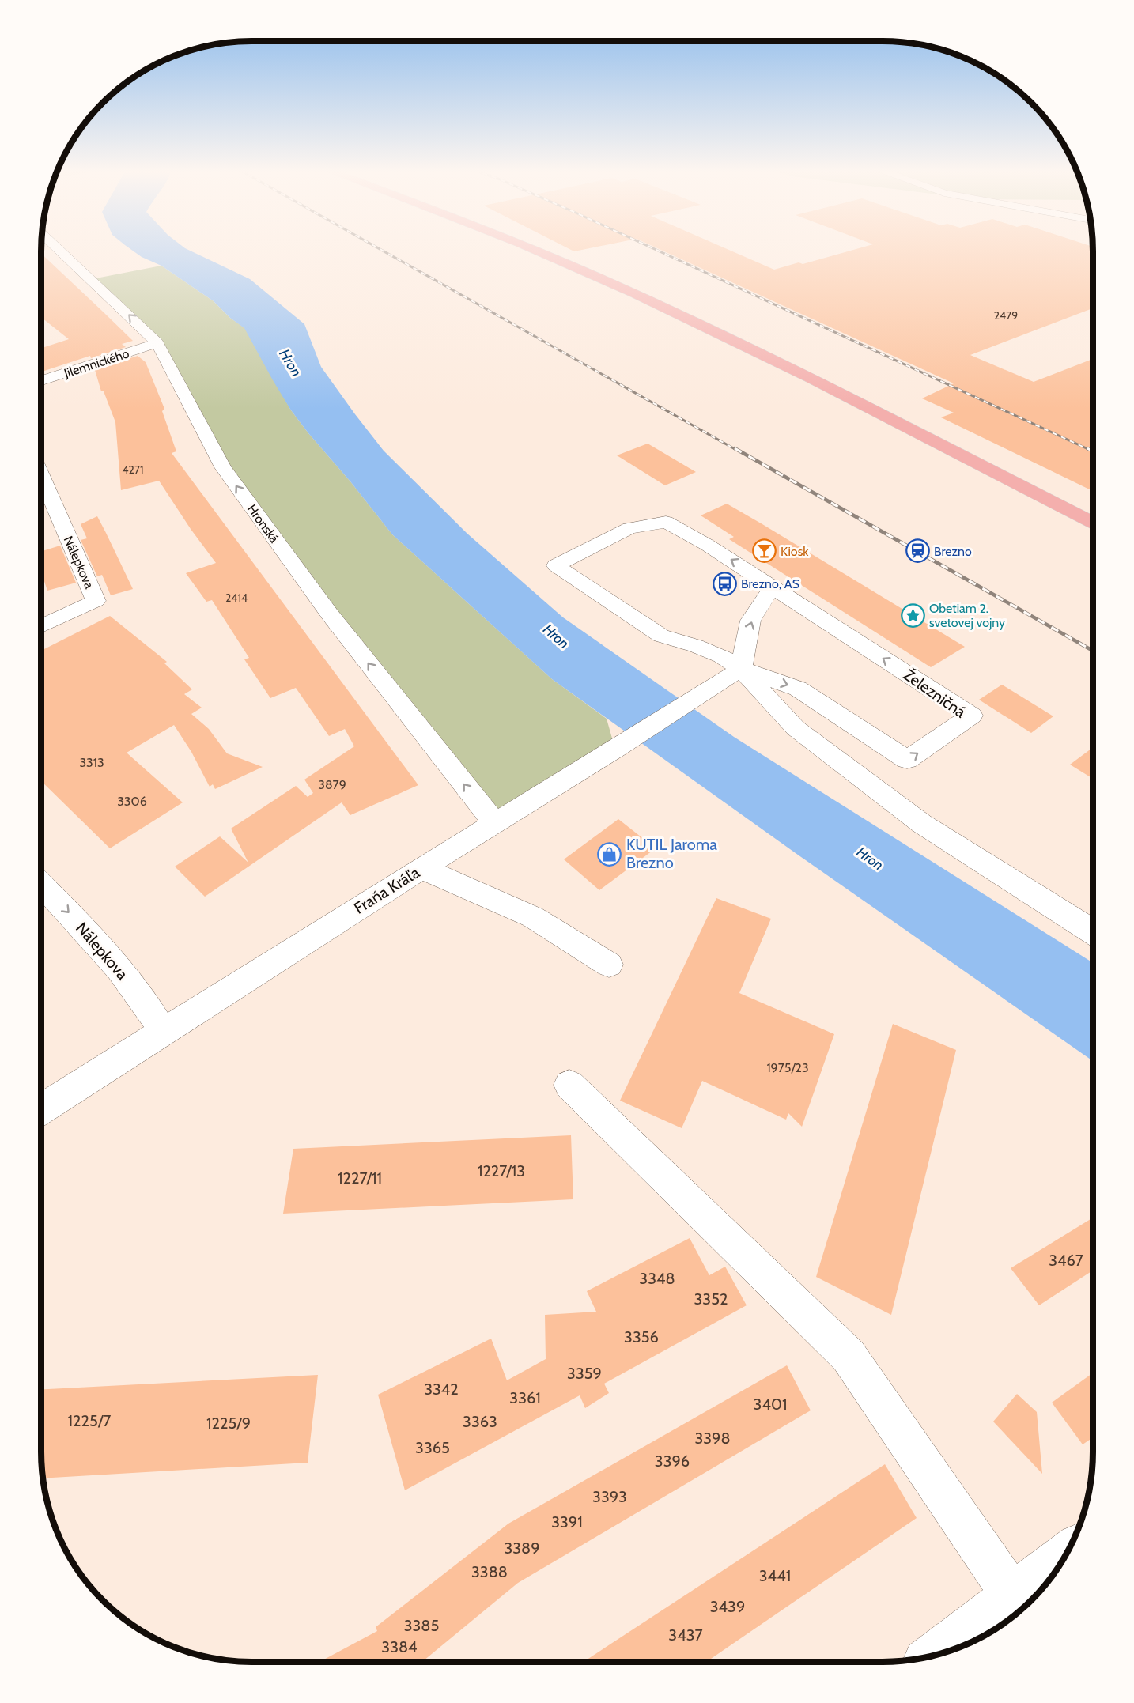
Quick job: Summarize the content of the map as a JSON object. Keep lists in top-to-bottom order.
{
  "streets": {
    "street": [
      "Jilemnického",
      "Hronská",
      "Nálepkova",
      "Železničná",
      "Fraňa Kráľa"
    ]
  },
  "crossings": [
    ["Jilemnického", "Hronská"],
    ["Hronská", "Fraňa Kráľa"],
    ["Nálepkova", "Fraňa Kráľa"],
    ["Železničná", "Fraňa Kráľa"]
  ],
  "one_way": ["Hronská", "Nálepkova"],
  "water": ["Hron"],
  "places": {
    "bar": ["Kiosk"],
    "station": ["Brezno"],
    "bus stop": ["Brezno, AS"],
    "place": ["Obetiam 2. svetovej vojny"],
    "shop": ["KUTIL Jaroma Brezno"]
  },
  "house_numbers": [
    "2479",
    "4271",
    "2414",
    "3313",
    "3879",
    "3306",
    "1975/23",
    "1227/13",
    "1227/11",
    "3467",
    "3348",
    "3352",
    "3356",
    "3359",
    "3342",
    "3361",
    "3401",
    "1225/7",
    "3363",
    "1225/9",
    "3398",
    "3365",
    "3396",
    "3393",
    "3391",
    "3389",
    "3388",
    "3441",
    "3439",
    "3385",
    "3437",
    "3384"
  ]
}
